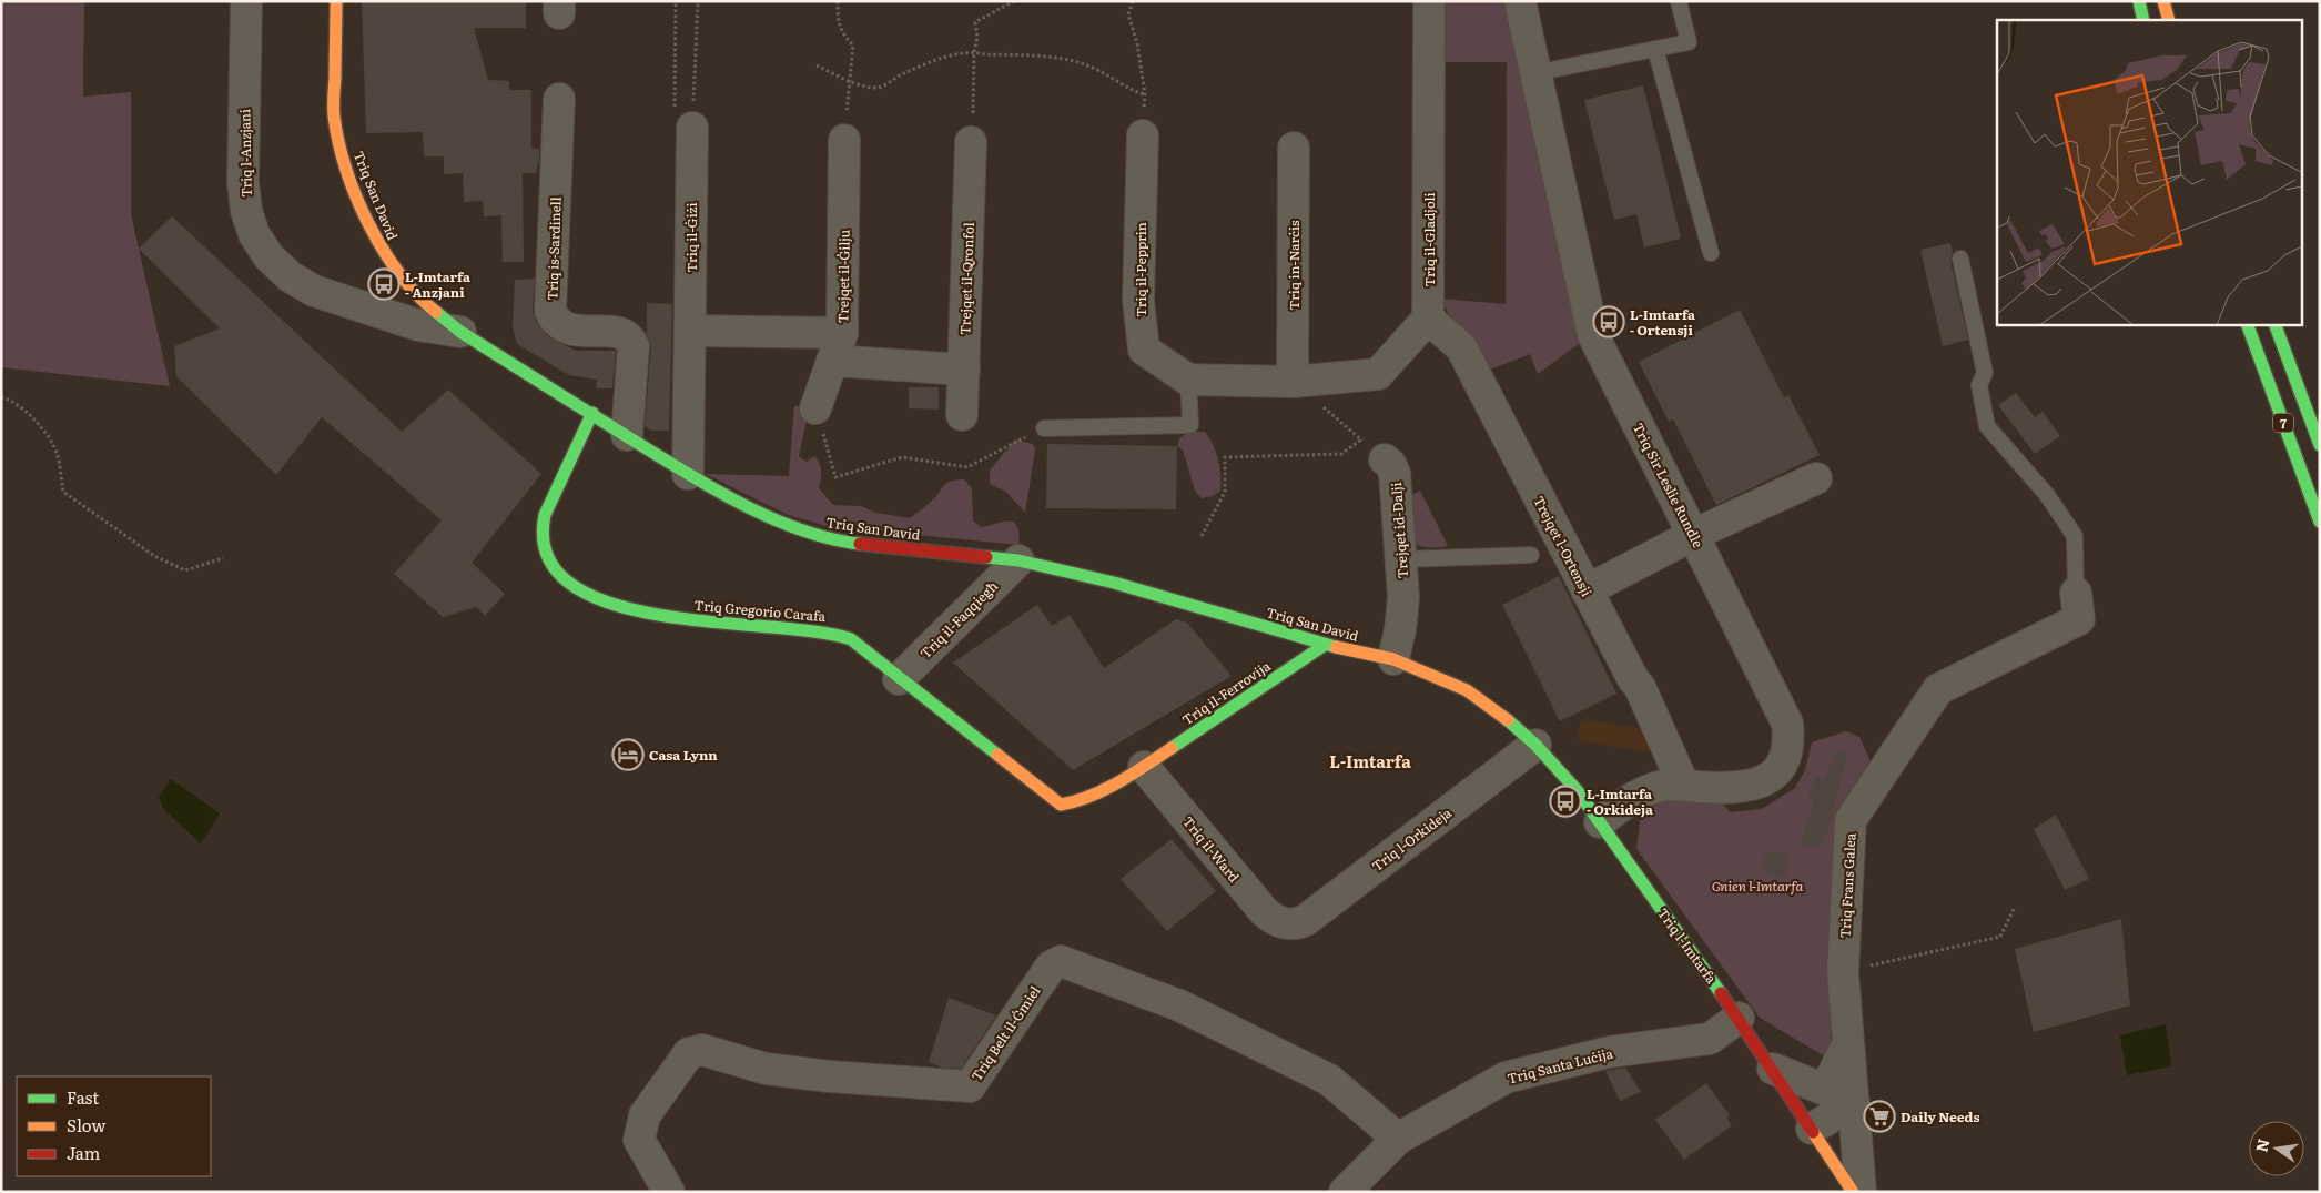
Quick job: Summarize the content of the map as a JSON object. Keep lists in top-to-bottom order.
{
  "streets": {
    "main road": [
      "Triq San David",
      "7",
      "Triq Gregorio Carafa",
      "Triq il-Ferrovija",
      "Triq l-Imtarfa"
    ],
    "street": [
      "Triq l-Anzjani",
      "Triq il-Ġiżi",
      "Triq il-Gladjoli",
      "Triq is-Sardinell",
      "Triq in-Narċis",
      "Triq il-Pepprin",
      "Trejqet il-Ġilju",
      "Trejqet il-Qronfol",
      "Triq Sir Leslie Rundle",
      "Trejqet id-Dalji",
      "Trejqet l-Ortensji",
      "Triq il-Faqqiegħ",
      "Triq l-Orkideja",
      "Triq il-Ward",
      "Triq Frans Galea",
      "Triq Belt il-Ġmiel",
      "Triq Santa Luċija"
    ]
  },
  "crossings": [
    ["Triq l-Anzjani", "Triq San David"],
    ["Triq San David", "Triq il-Ġiżi"],
    ["Triq San David", "Triq is-Sardinell"],
    ["Triq San David", "Trejqet id-Dalji"],
    ["Triq San David", "Triq Gregorio Carafa"],
    ["Triq San David", "Triq il-Faqqiegħ"],
    ["Triq San David", "Triq il-Ferrovija"],
    ["Triq San David", "Triq l-Orkideja"],
    ["Triq San David", "Triq l-Imtarfa"],
    ["Triq il-Gladjoli", "Trejqet l-Ortensji"],
    ["Triq Sir Leslie Rundle", "Trejqet l-Ortensji"],
    ["Triq Sir Leslie Rundle", "Triq l-Imtarfa"],
    ["Triq Gregorio Carafa", "Triq il-Faqqiegħ"],
    ["Triq Gregorio Carafa", "Triq il-Ferrovija"],
    ["Triq Gregorio Carafa", "Triq il-Ward"],
    ["Triq il-Ferrovija", "Triq il-Ward"],
    ["Triq l-Orkideja", "Triq il-Ward"],
    ["Triq l-Orkideja", "Triq l-Imtarfa"],
    ["Triq l-Imtarfa", "Triq Santa Luċija"],
    ["Triq Belt il-Ġmiel", "Triq Santa Luċija"]
  ],
  "districts": ["L-Imtarfa"],
  "parks": ["Gnien l-Imtarfa"],
  "places": {
    "bus stop": ["L-Imtarfa - Anzjani", "L-Imtarfa - Ortensji", "L-Imtarfa - Orkideja"],
    "hotel": ["Casa Lynn"],
    "supermarket": ["Daily Needs"]
  },
  "legend": ["Fast", "Slow", "Jam"],
  "north": "left"
}
